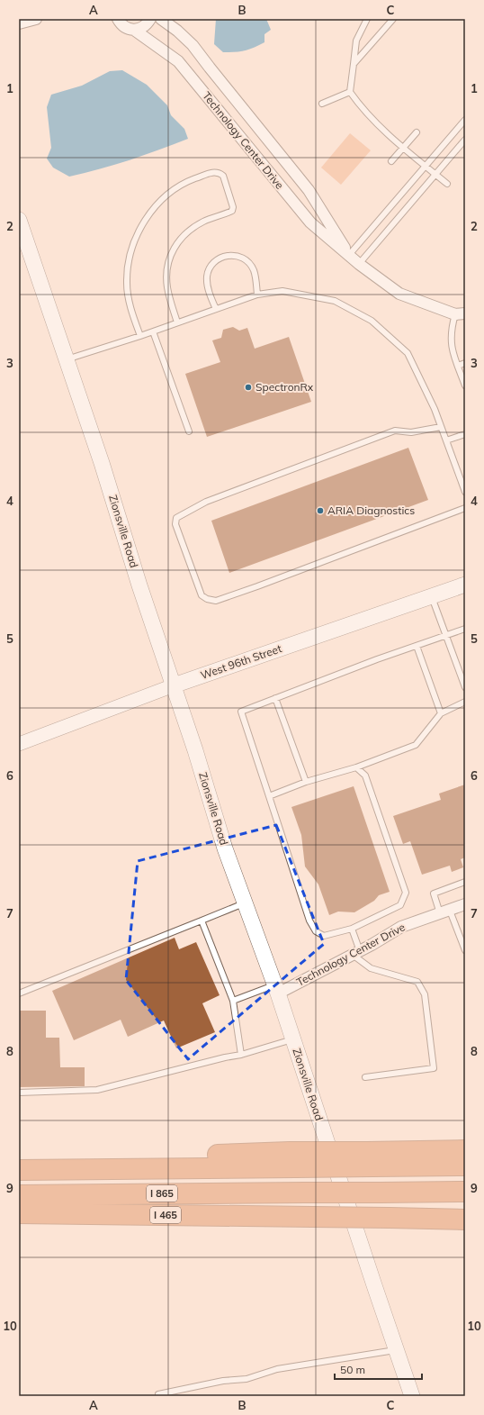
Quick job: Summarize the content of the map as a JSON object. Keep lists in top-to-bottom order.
{
  "streets": {
    "highway": ["I 865", "I 465"],
    "main road": ["Zionsville Road", "West 96th Street"],
    "street": ["Technology Center Drive"]
  },
  "crossings": [
    ["Technology Center Drive", "Zionsville Road"],
    ["Zionsville Road", "West 96th Street"]
  ],
  "places": ["SpectronRx", "ARIA Diagnostics"],
  "scale_bar": "50 m",
  "grid": {
    "columns": ["A", "B", "C"],
    "rows": [
      "1",
      "2",
      "3",
      "4",
      "5",
      "6",
      "7",
      "8",
      "9",
      "10"
    ]
  }
}
